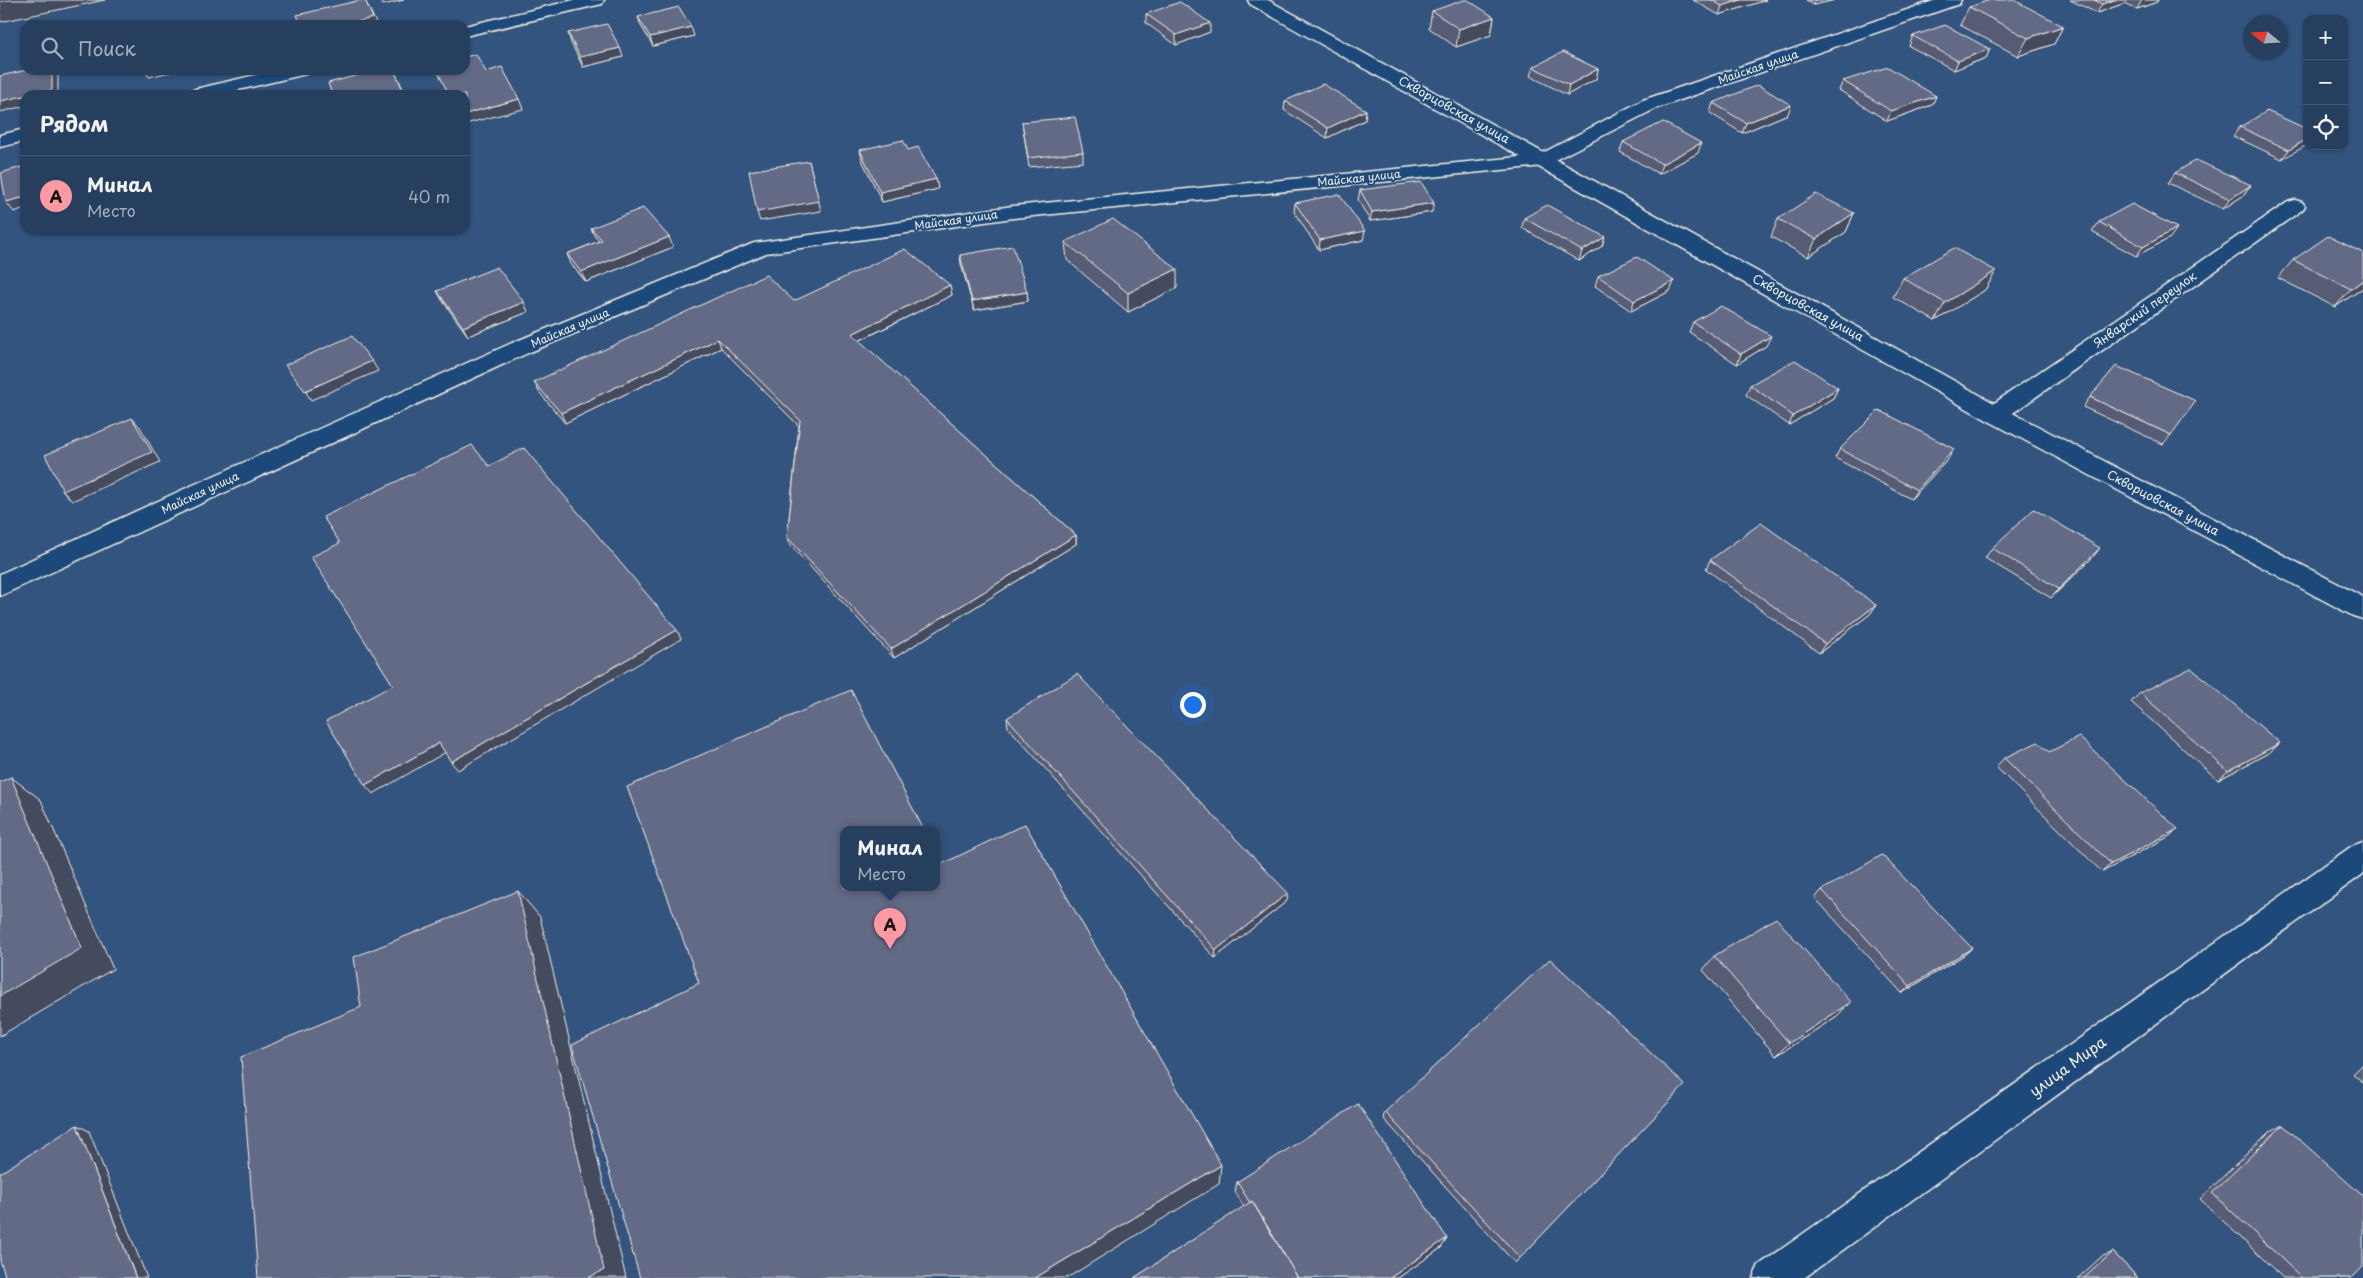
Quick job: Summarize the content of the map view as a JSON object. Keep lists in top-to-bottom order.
{
  "streets": {
    "street": [
      "Майская улица",
      "Скворцовская улица",
      "Январский переулок",
      "улица Мира"
    ]
  },
  "crossings": [
    ["Майская улица", "Скворцовская улица"],
    ["Скворцовская улица", "Январский переулок"]
  ],
  "north": "left",
  "page": {
    "map_buttons": ["+", "−"],
    "search": "Поиск",
    "heading": "Рядом",
    "list": [
      {
        "mark": "A",
        "name": "Минал",
        "note": "Место",
        "value": "40 m"
      }
    ],
    "popup": ["Минал", "Место"],
    "pins": "A"
  }
}
